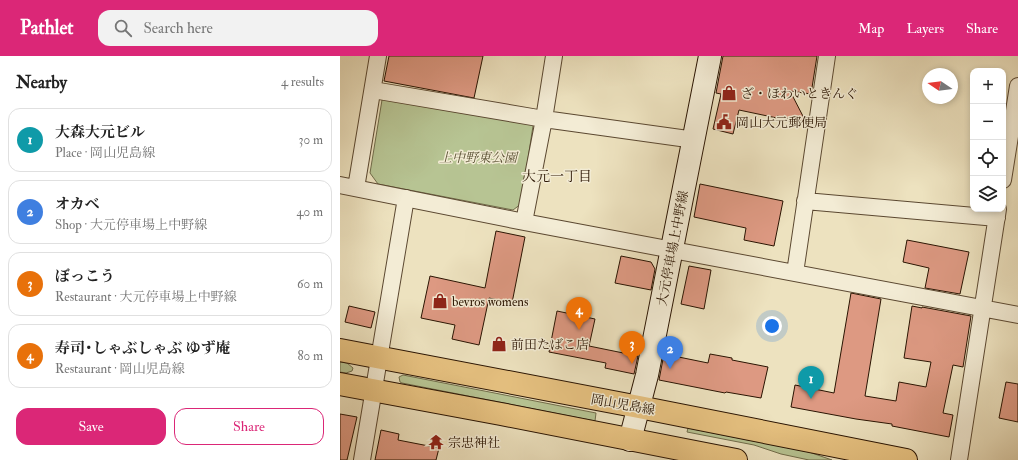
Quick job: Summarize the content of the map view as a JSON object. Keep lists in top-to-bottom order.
{
  "streets": {
    "main road": ["大元停車場上中野線", "岡山児島線"]
  },
  "crossings": [
    ["大元停車場上中野線", "岡山児島線"]
  ],
  "districts": ["大元一丁目"],
  "parks": ["上中野東公園"],
  "places": {
    "shop": ["ざ・ほわいときんぐ", "bevros womens", "前田たばこ店"],
    "public building": ["岡山大元郵便局"],
    "temple": ["宗忠神社"]
  },
  "north": "left",
  "page": {
    "header": "Pathlet",
    "search": "Search here",
    "nav": ["Map", "Layers", "Share"],
    "heading": ["Nearby", "4 results"],
    "map_buttons": ["+", "−"],
    "list": [
      {
        "mark": "1",
        "name": "大森大元ビル",
        "note": "Place · 岡山児島線",
        "value": "30 m"
      },
      {
        "mark": "2",
        "name": "オカベ",
        "note": "Shop · 大元停車場上中野線",
        "value": "40 m"
      },
      {
        "mark": "3",
        "name": "ぼっこう",
        "note": "Restaurant · 大元停車場上中野線",
        "value": "60 m"
      },
      {
        "mark": "4",
        "name": "寿司･しゃぶしゃぶ ゆず庵",
        "note": "Restaurant · 岡山児島線",
        "value": "80 m"
      }
    ],
    "pins": [
      "4",
      "3",
      "2",
      "1"
    ],
    "buttons": ["Save", "Share"]
  }
}
